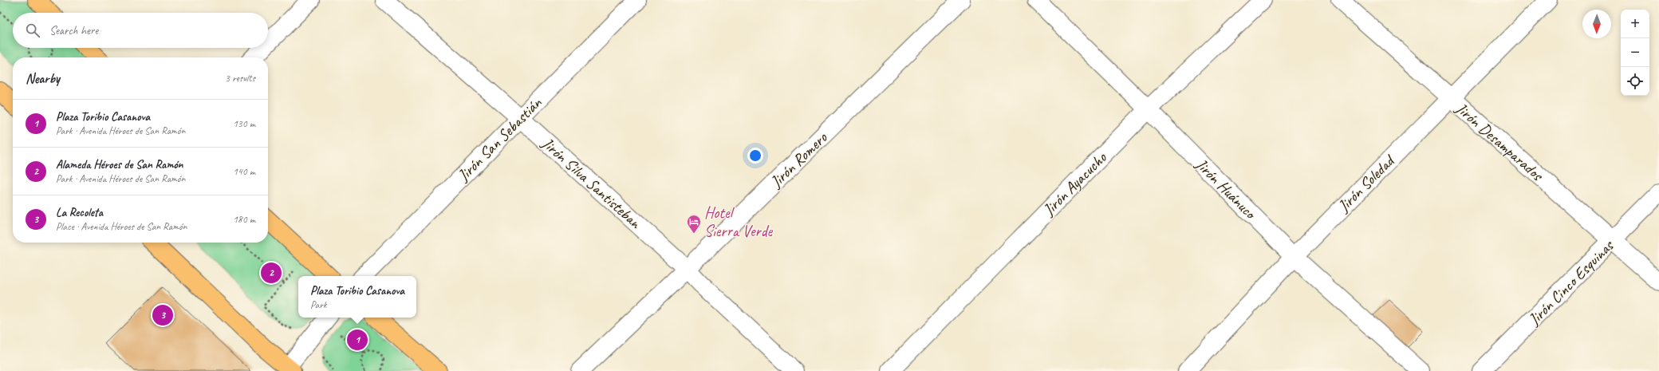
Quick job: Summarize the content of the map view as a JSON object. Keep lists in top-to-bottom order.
{
  "streets": {
    "street": [
      "Jirón San Sebastián",
      "Jirón Desamparados",
      "Jirón Romero",
      "Jirón Silva Santisteban",
      "Jirón Ayacucho",
      "Jirón Soledad",
      "Jirón Huánuco",
      "Jirón Cinco Esquinas"
    ]
  },
  "crossings": [
    ["Jirón San Sebastián", "Jirón Silva Santisteban"],
    ["Jirón Desamparados", "Jirón Soledad"],
    ["Jirón Desamparados", "Jirón Cinco Esquinas"],
    ["Jirón Romero", "Jirón Silva Santisteban"],
    ["Jirón Ayacucho", "Jirón Huánuco"],
    ["Jirón Soledad", "Jirón Huánuco"]
  ],
  "places": {
    "hotel": ["Hotel Sierra Verde"]
  },
  "north": "bottom",
  "page": {
    "map_buttons": ["+", "−"],
    "search": "Search here",
    "heading": ["Nearby", "3 results"],
    "list": [
      {
        "mark": "1",
        "name": "Plaza Toribio Casanova",
        "note": "Park · Avenida Héroes de San Ramón",
        "value": "130 m"
      },
      {
        "mark": "2",
        "name": "Alameda Héroes de San Ramón",
        "note": "Park · Avenida Héroes de San Ramón",
        "value": "140 m"
      },
      {
        "mark": "3",
        "name": "La Recoleta",
        "note": "Place · Avenida Héroes de San Ramón",
        "value": "180 m"
      }
    ],
    "pins": ["2", "3", "1"],
    "popup": ["Plaza Toribio Casanova", "Park"]
  }
}
